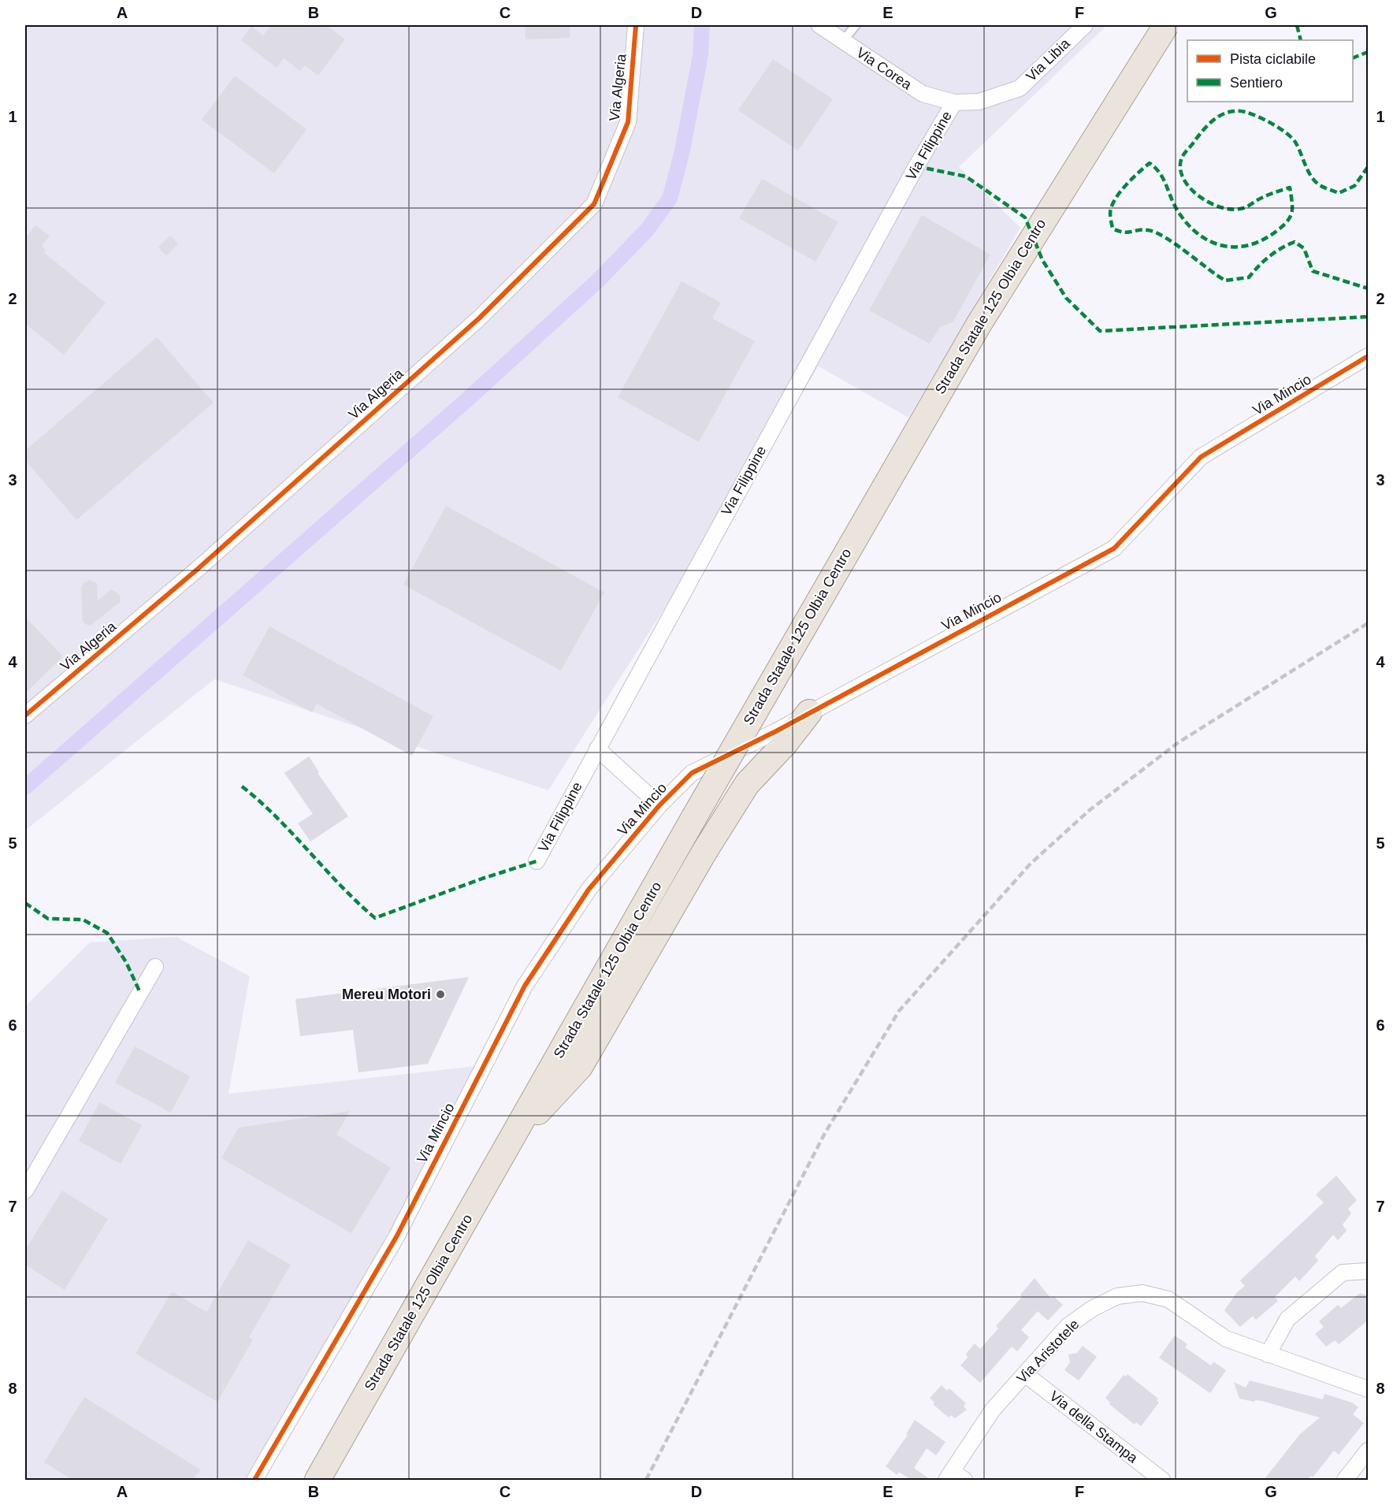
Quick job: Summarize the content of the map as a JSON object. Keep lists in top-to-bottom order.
{
  "streets": {
    "main road": ["Strada Statale 125 Olbia Centro"],
    "street": [
      "Via Libia",
      "Via Corea",
      "Via Algeria",
      "Via Filippine",
      "Via Mincio",
      "Via Aristotele",
      "Via della Stampa"
    ]
  },
  "crossings": [
    ["Via Libia", "Via Corea"],
    ["Via Libia", "Via Filippine"],
    ["Via Corea", "Via Filippine"],
    ["Via Aristotele", "Via della Stampa"]
  ],
  "places": ["Mereu Motori"],
  "legend": ["Pista ciclabile", "Sentiero"],
  "grid": {
    "columns": [
      "A",
      "B",
      "C",
      "D",
      "E",
      "F",
      "G"
    ],
    "rows": [
      "1",
      "2",
      "3",
      "4",
      "5",
      "6",
      "7",
      "8"
    ]
  }
}
